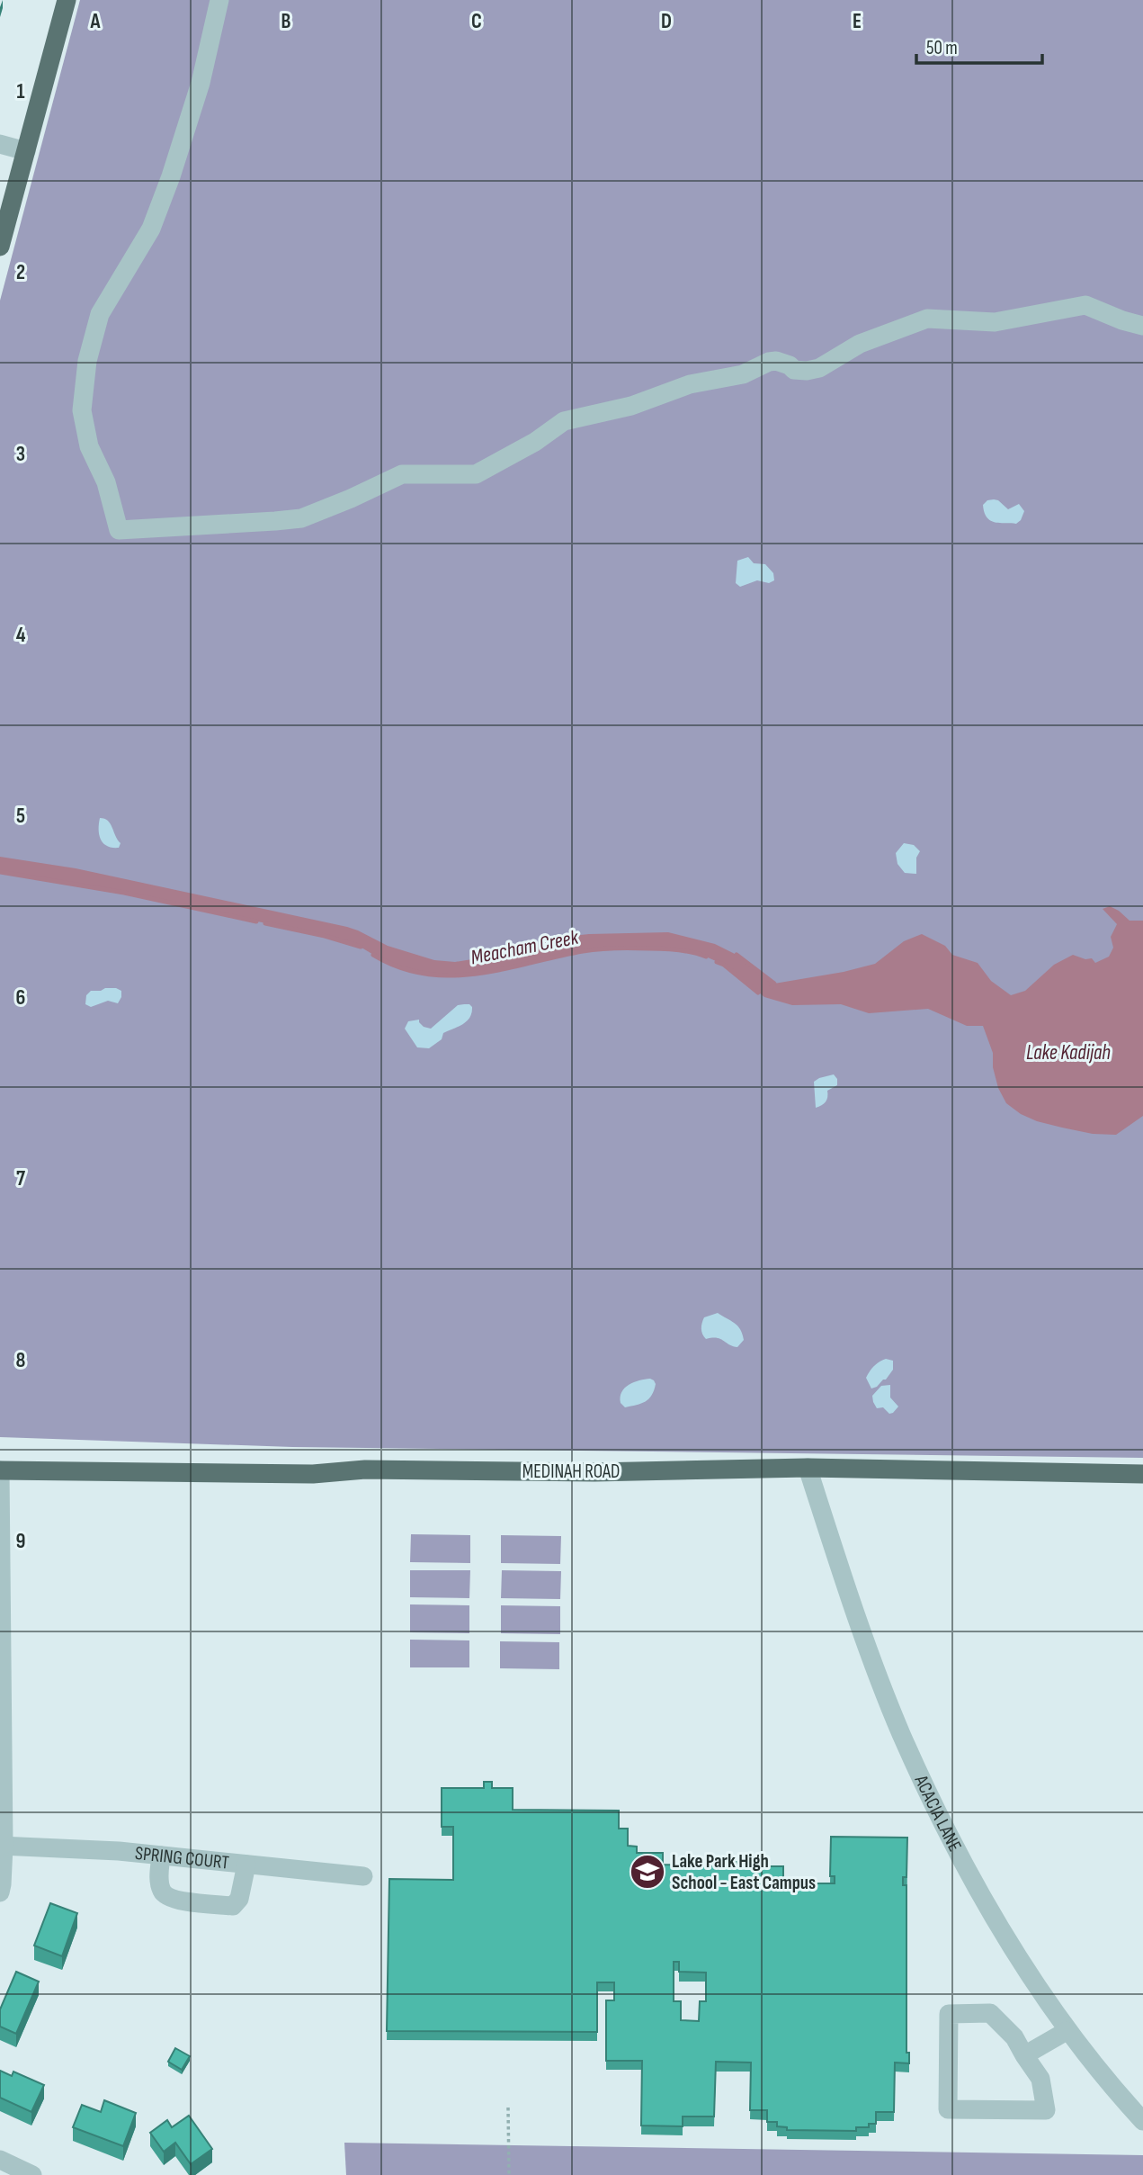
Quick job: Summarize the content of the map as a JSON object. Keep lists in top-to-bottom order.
{
  "streets": {
    "main road": ["MEDINAH ROAD"],
    "street": ["ACACIA LANE", "SPRING COURT"]
  },
  "crossings": [
    ["MEDINAH ROAD", "ACACIA LANE"]
  ],
  "water": ["Meacham Creek", "Lake Kadijah"],
  "places": {
    "school or university": ["Lake Park High School - East Campus"]
  },
  "scale_bar": "50 m",
  "grid": {
    "columns": [
      "A",
      "B",
      "C",
      "D",
      "E"
    ],
    "rows": [
      "1",
      "2",
      "3",
      "4",
      "5",
      "6",
      "7",
      "8",
      "9"
    ]
  }
}
